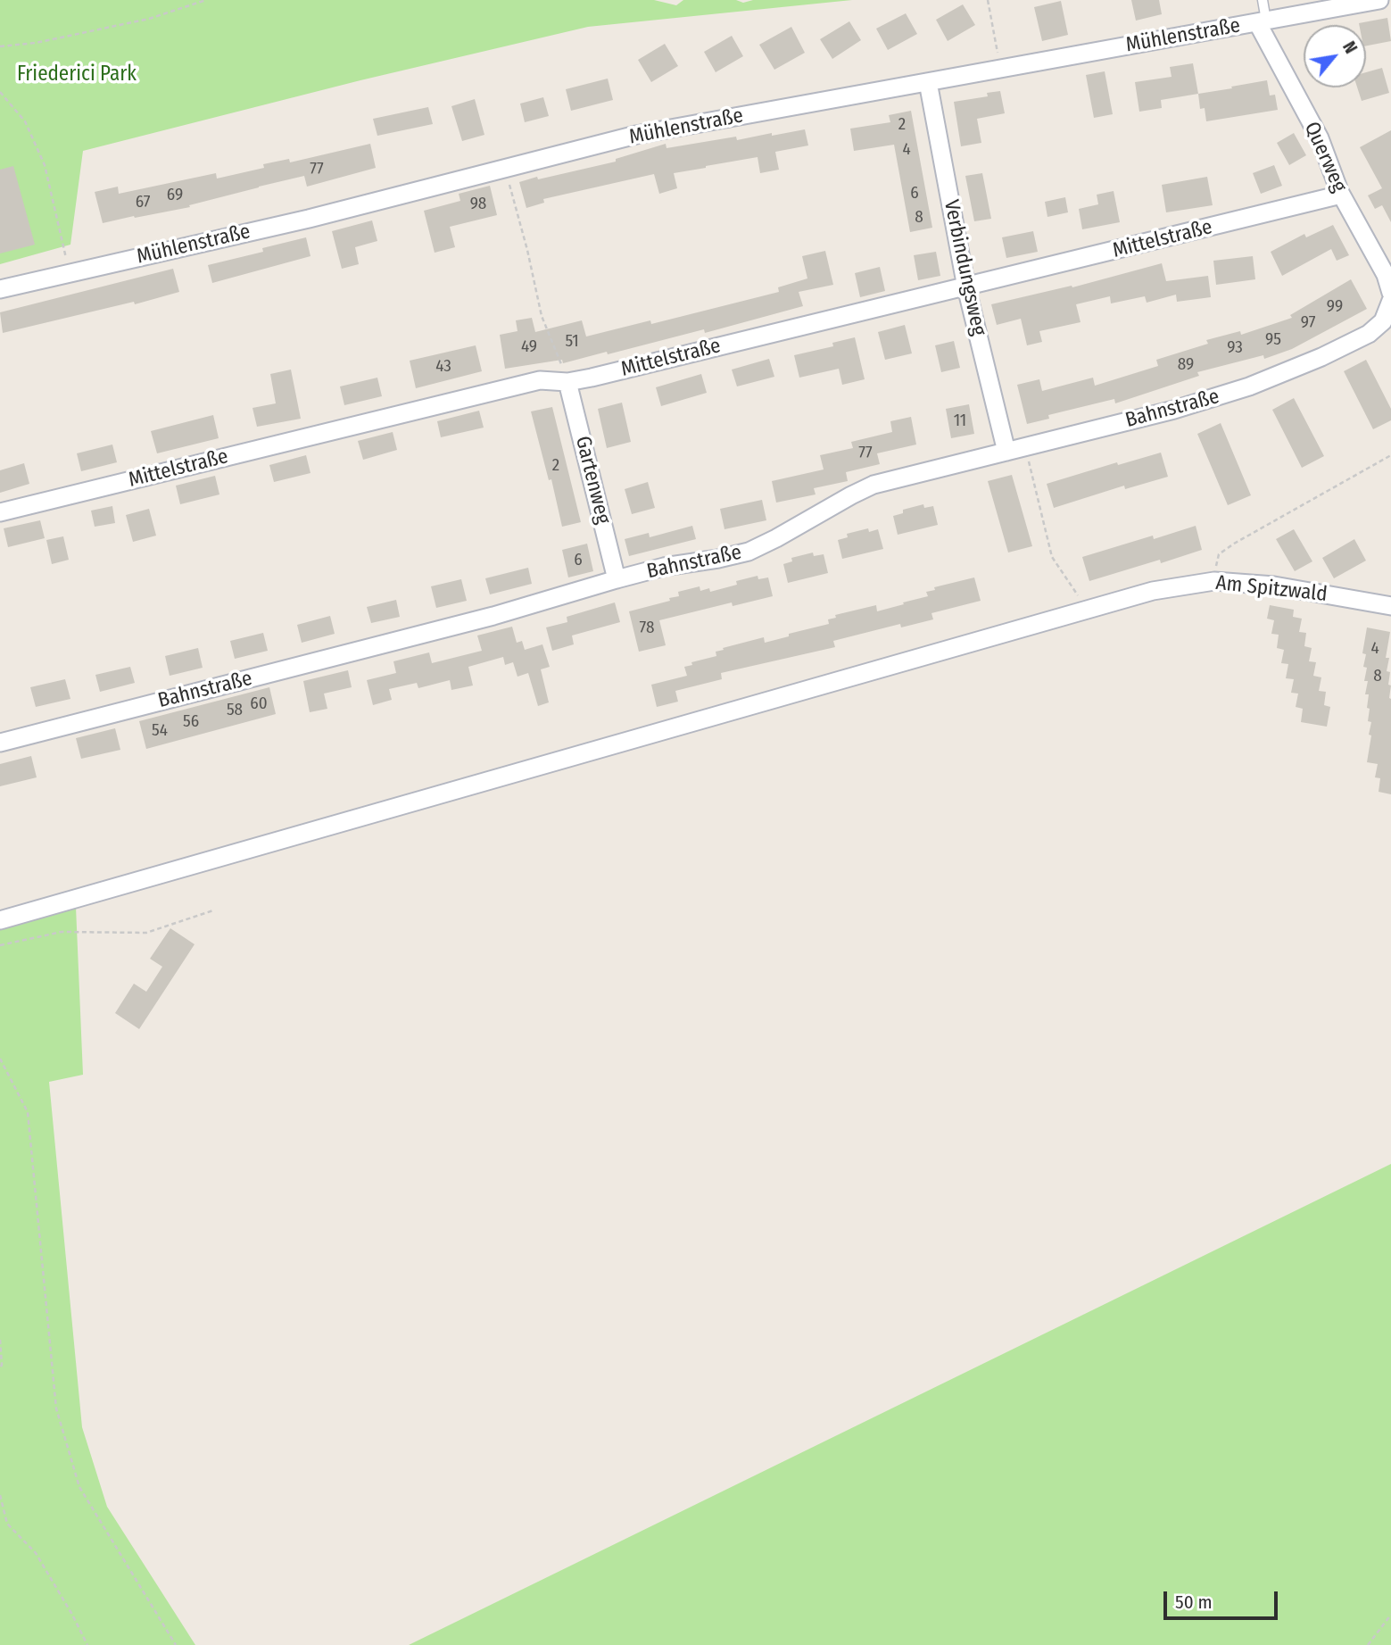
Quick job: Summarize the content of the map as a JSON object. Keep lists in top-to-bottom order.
{
  "streets": {
    "street": [
      "Mühlenstraße",
      "Querweg",
      "Mittelstraße",
      "Verbindungsweg",
      "Bahnstraße",
      "Gartenweg",
      "Am Spitzwald"
    ]
  },
  "crossings": [
    ["Mühlenstraße", "Querweg"],
    ["Mühlenstraße", "Verbindungsweg"],
    ["Querweg", "Mittelstraße"],
    ["Mittelstraße", "Verbindungsweg"],
    ["Mittelstraße", "Gartenweg"],
    ["Verbindungsweg", "Bahnstraße"],
    ["Bahnstraße", "Gartenweg"]
  ],
  "parks": ["Friederici Park"],
  "house_numbers": [
    "2",
    "4",
    "77",
    "6",
    "69",
    "67",
    "98",
    "8",
    "99",
    "97",
    "95",
    "51",
    "49",
    "93",
    "89",
    "43",
    "11",
    "77",
    "2",
    "6",
    "78",
    "4",
    "8",
    "60",
    "58",
    "56",
    "54"
  ],
  "scale_bar": "50 m",
  "north": "top right"
}
